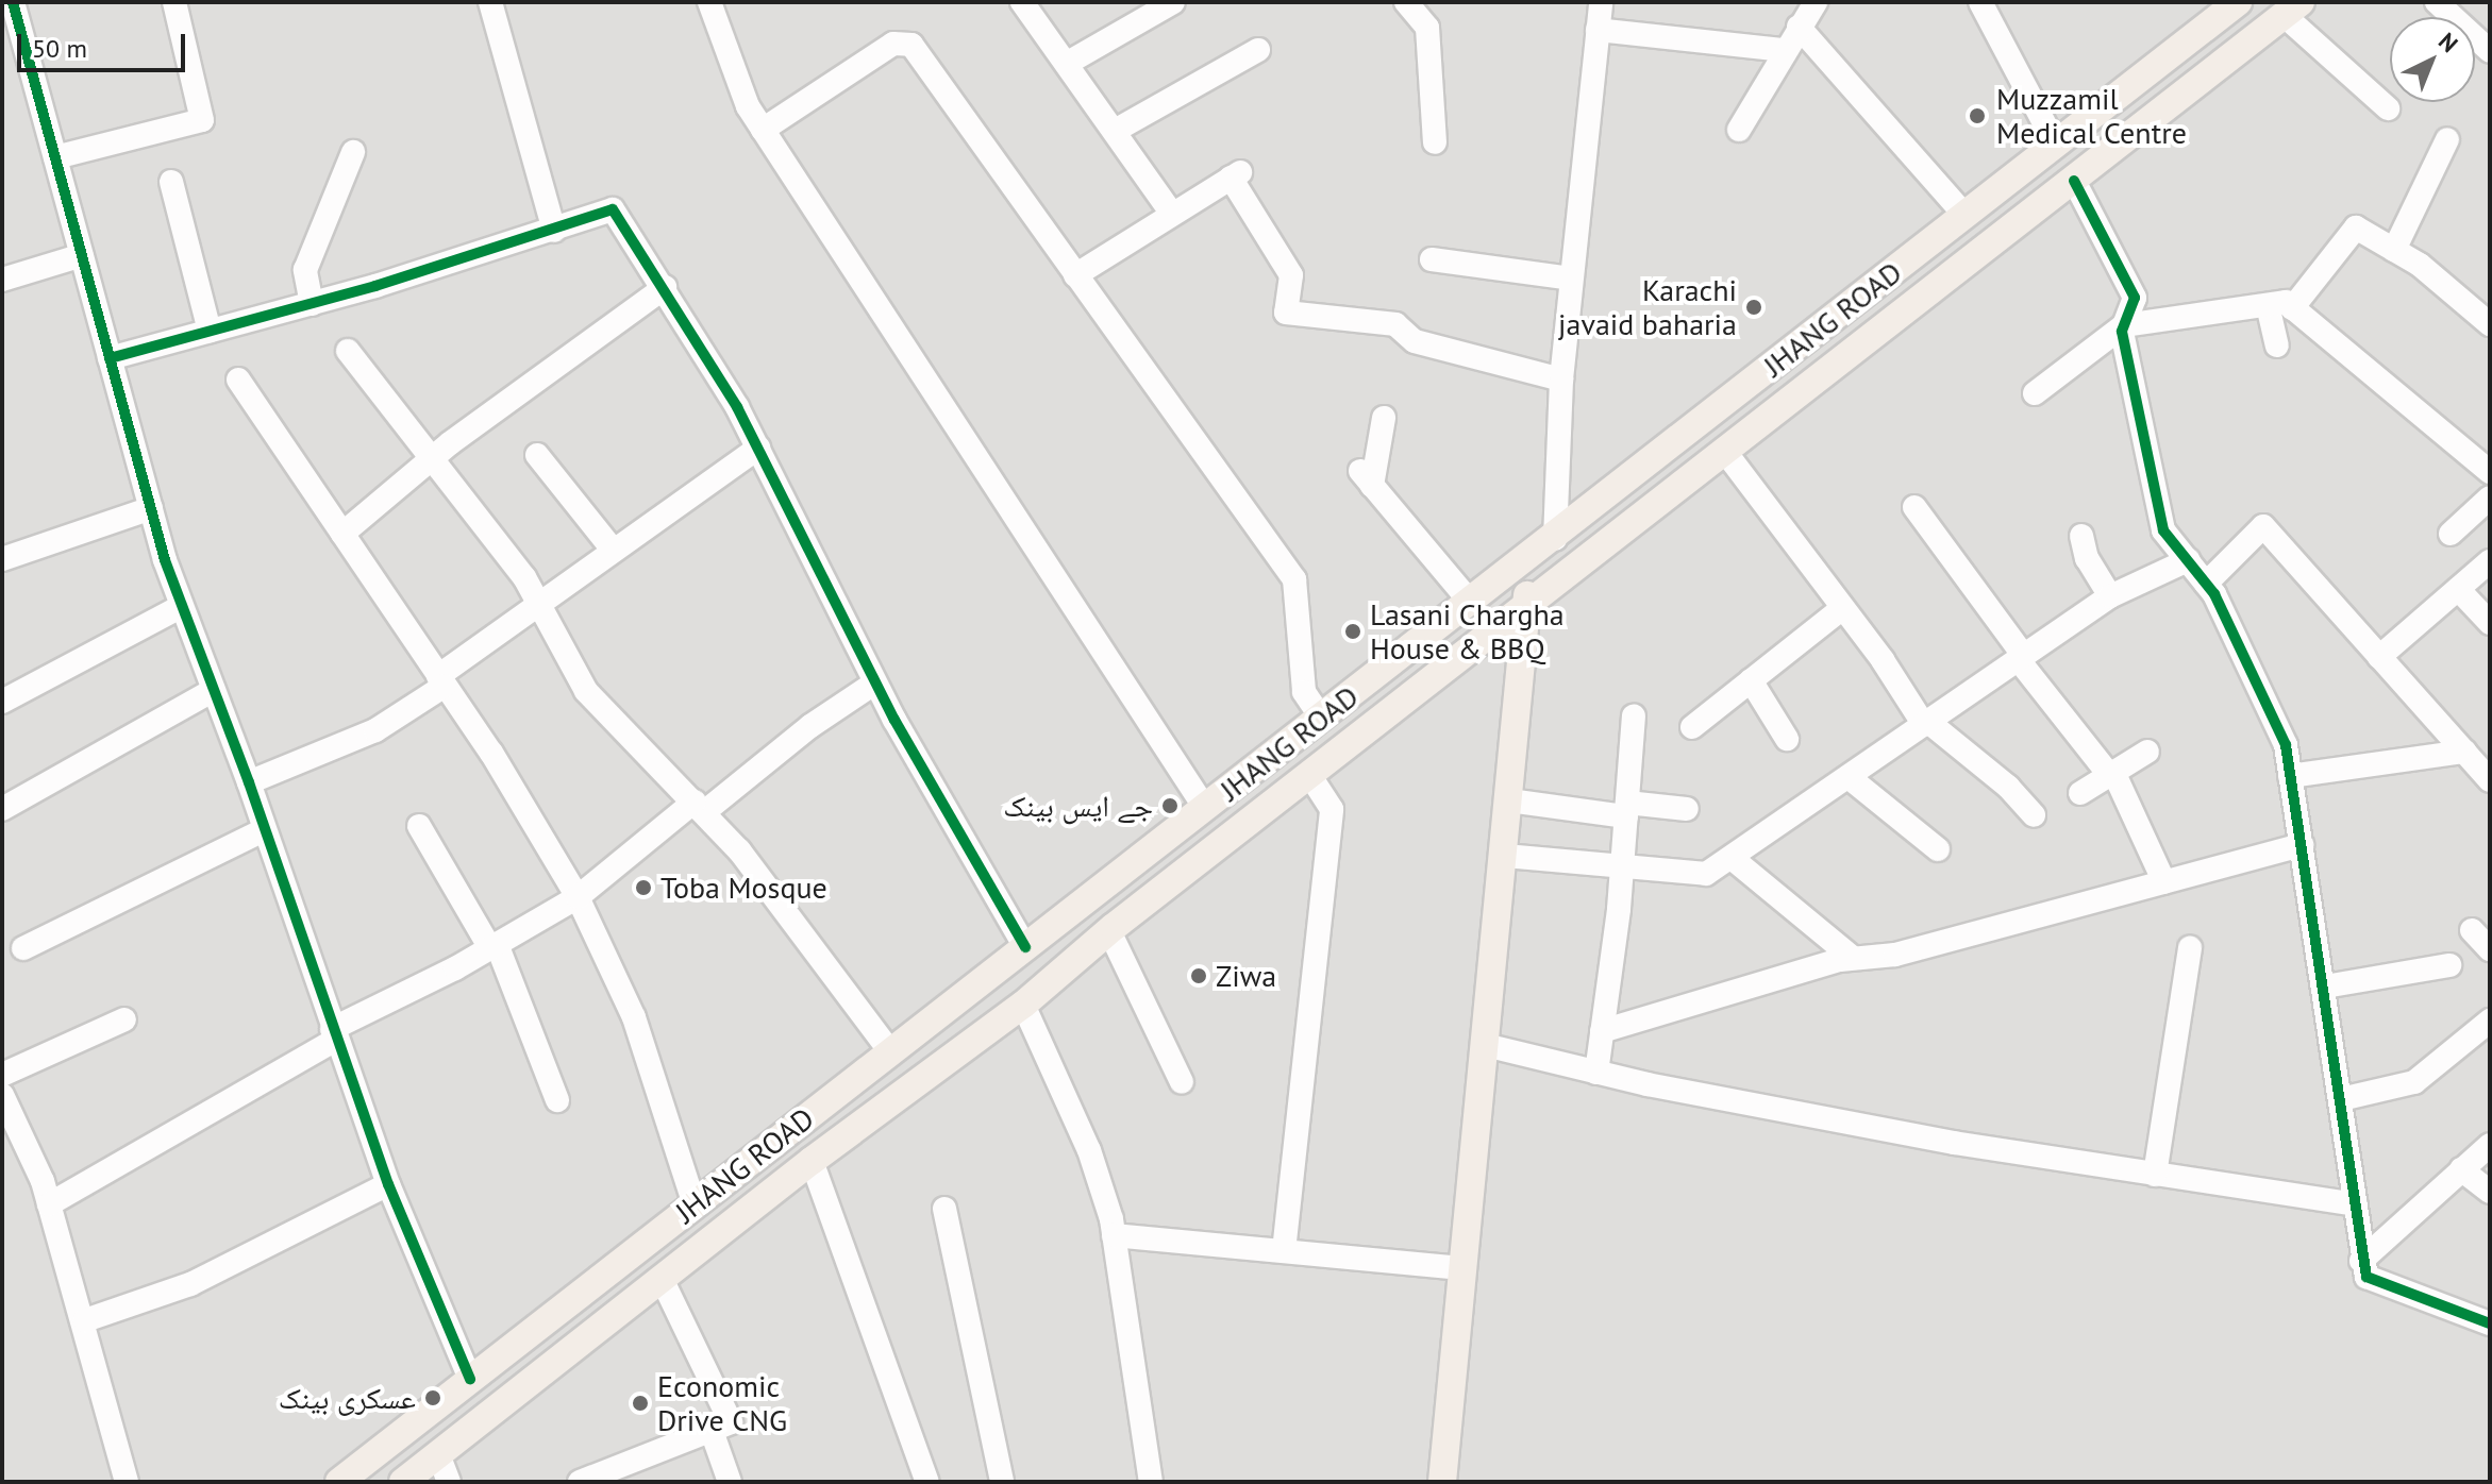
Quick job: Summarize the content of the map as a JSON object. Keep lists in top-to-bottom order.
{
  "streets": {
    "main road": ["JHANG ROAD"]
  },
  "places": [
    "Muzzamil Medical Centre",
    "Karachi javaid baharia",
    "Lasani Chargha House & BBQ",
    "جے ایس بینک",
    "Toba Mosque",
    "Ziwa",
    "عسکری بینک",
    "Economic Drive CNG"
  ],
  "scale_bar": "50 m",
  "north": "top right"
}
